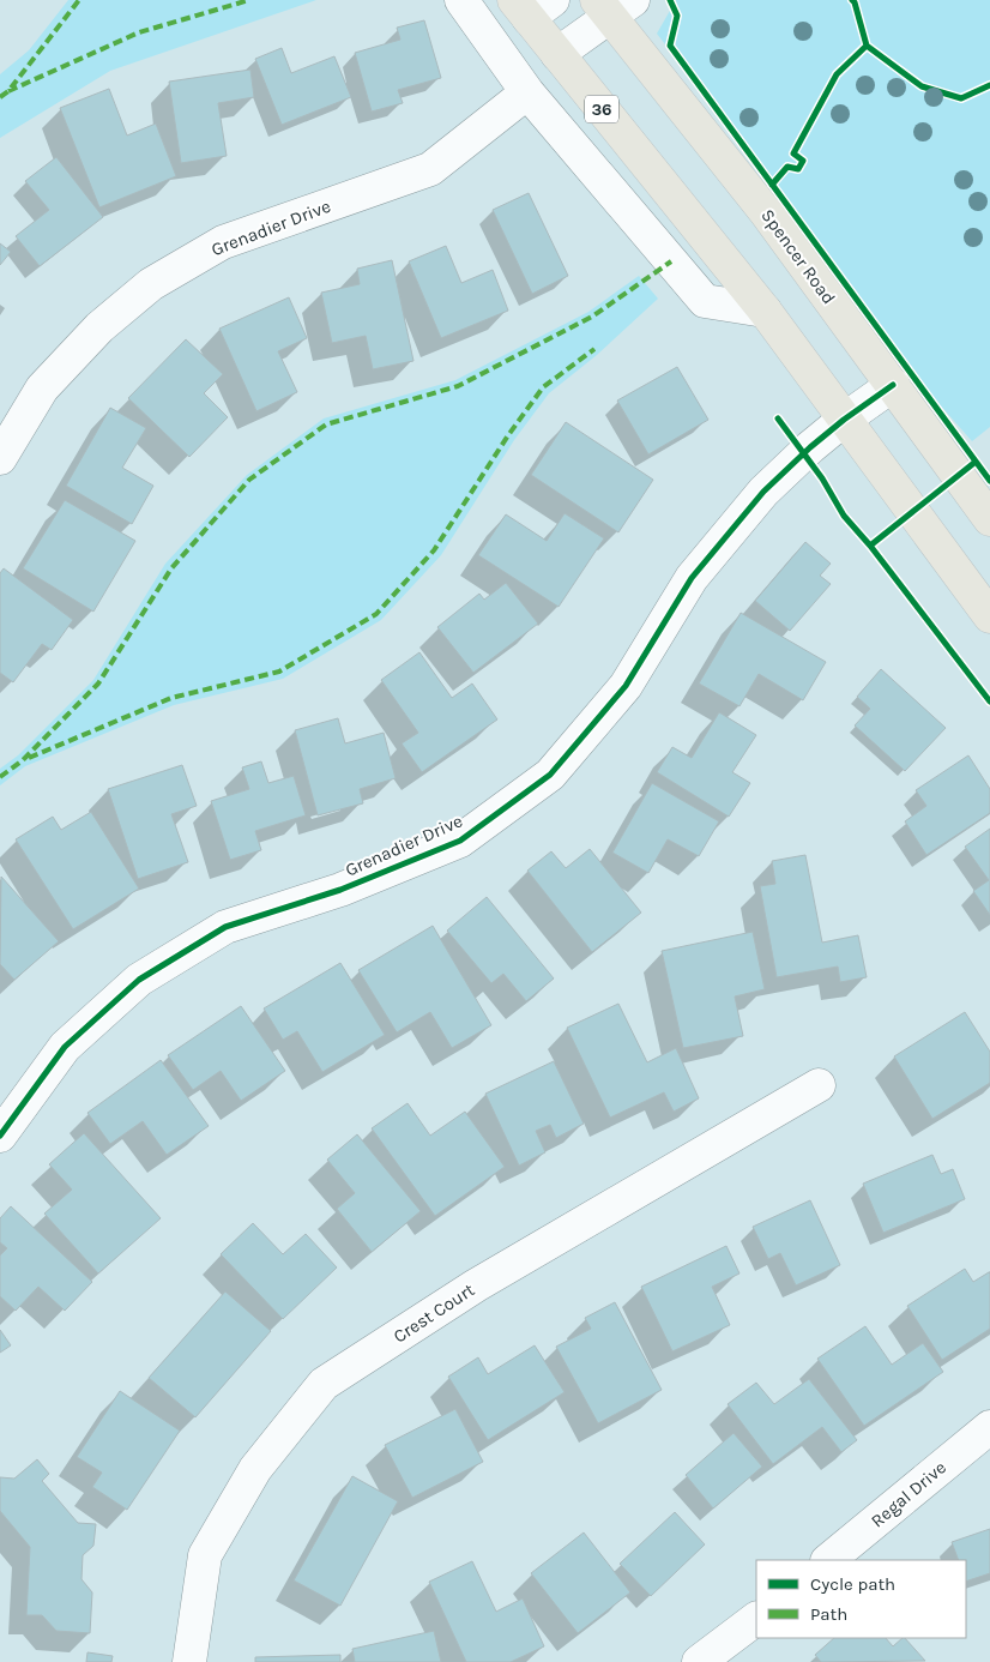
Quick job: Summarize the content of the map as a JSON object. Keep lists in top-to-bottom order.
{
  "streets": {
    "main road": ["36", "Spencer Road"],
    "street": ["Grenadier Drive", "Crest Court", "Regal Drive"]
  },
  "crossings": [
    ["36", "Grenadier Drive"],
    ["Grenadier Drive", "Spencer Road"]
  ],
  "legend": ["Cycle path", "Path"]
}
